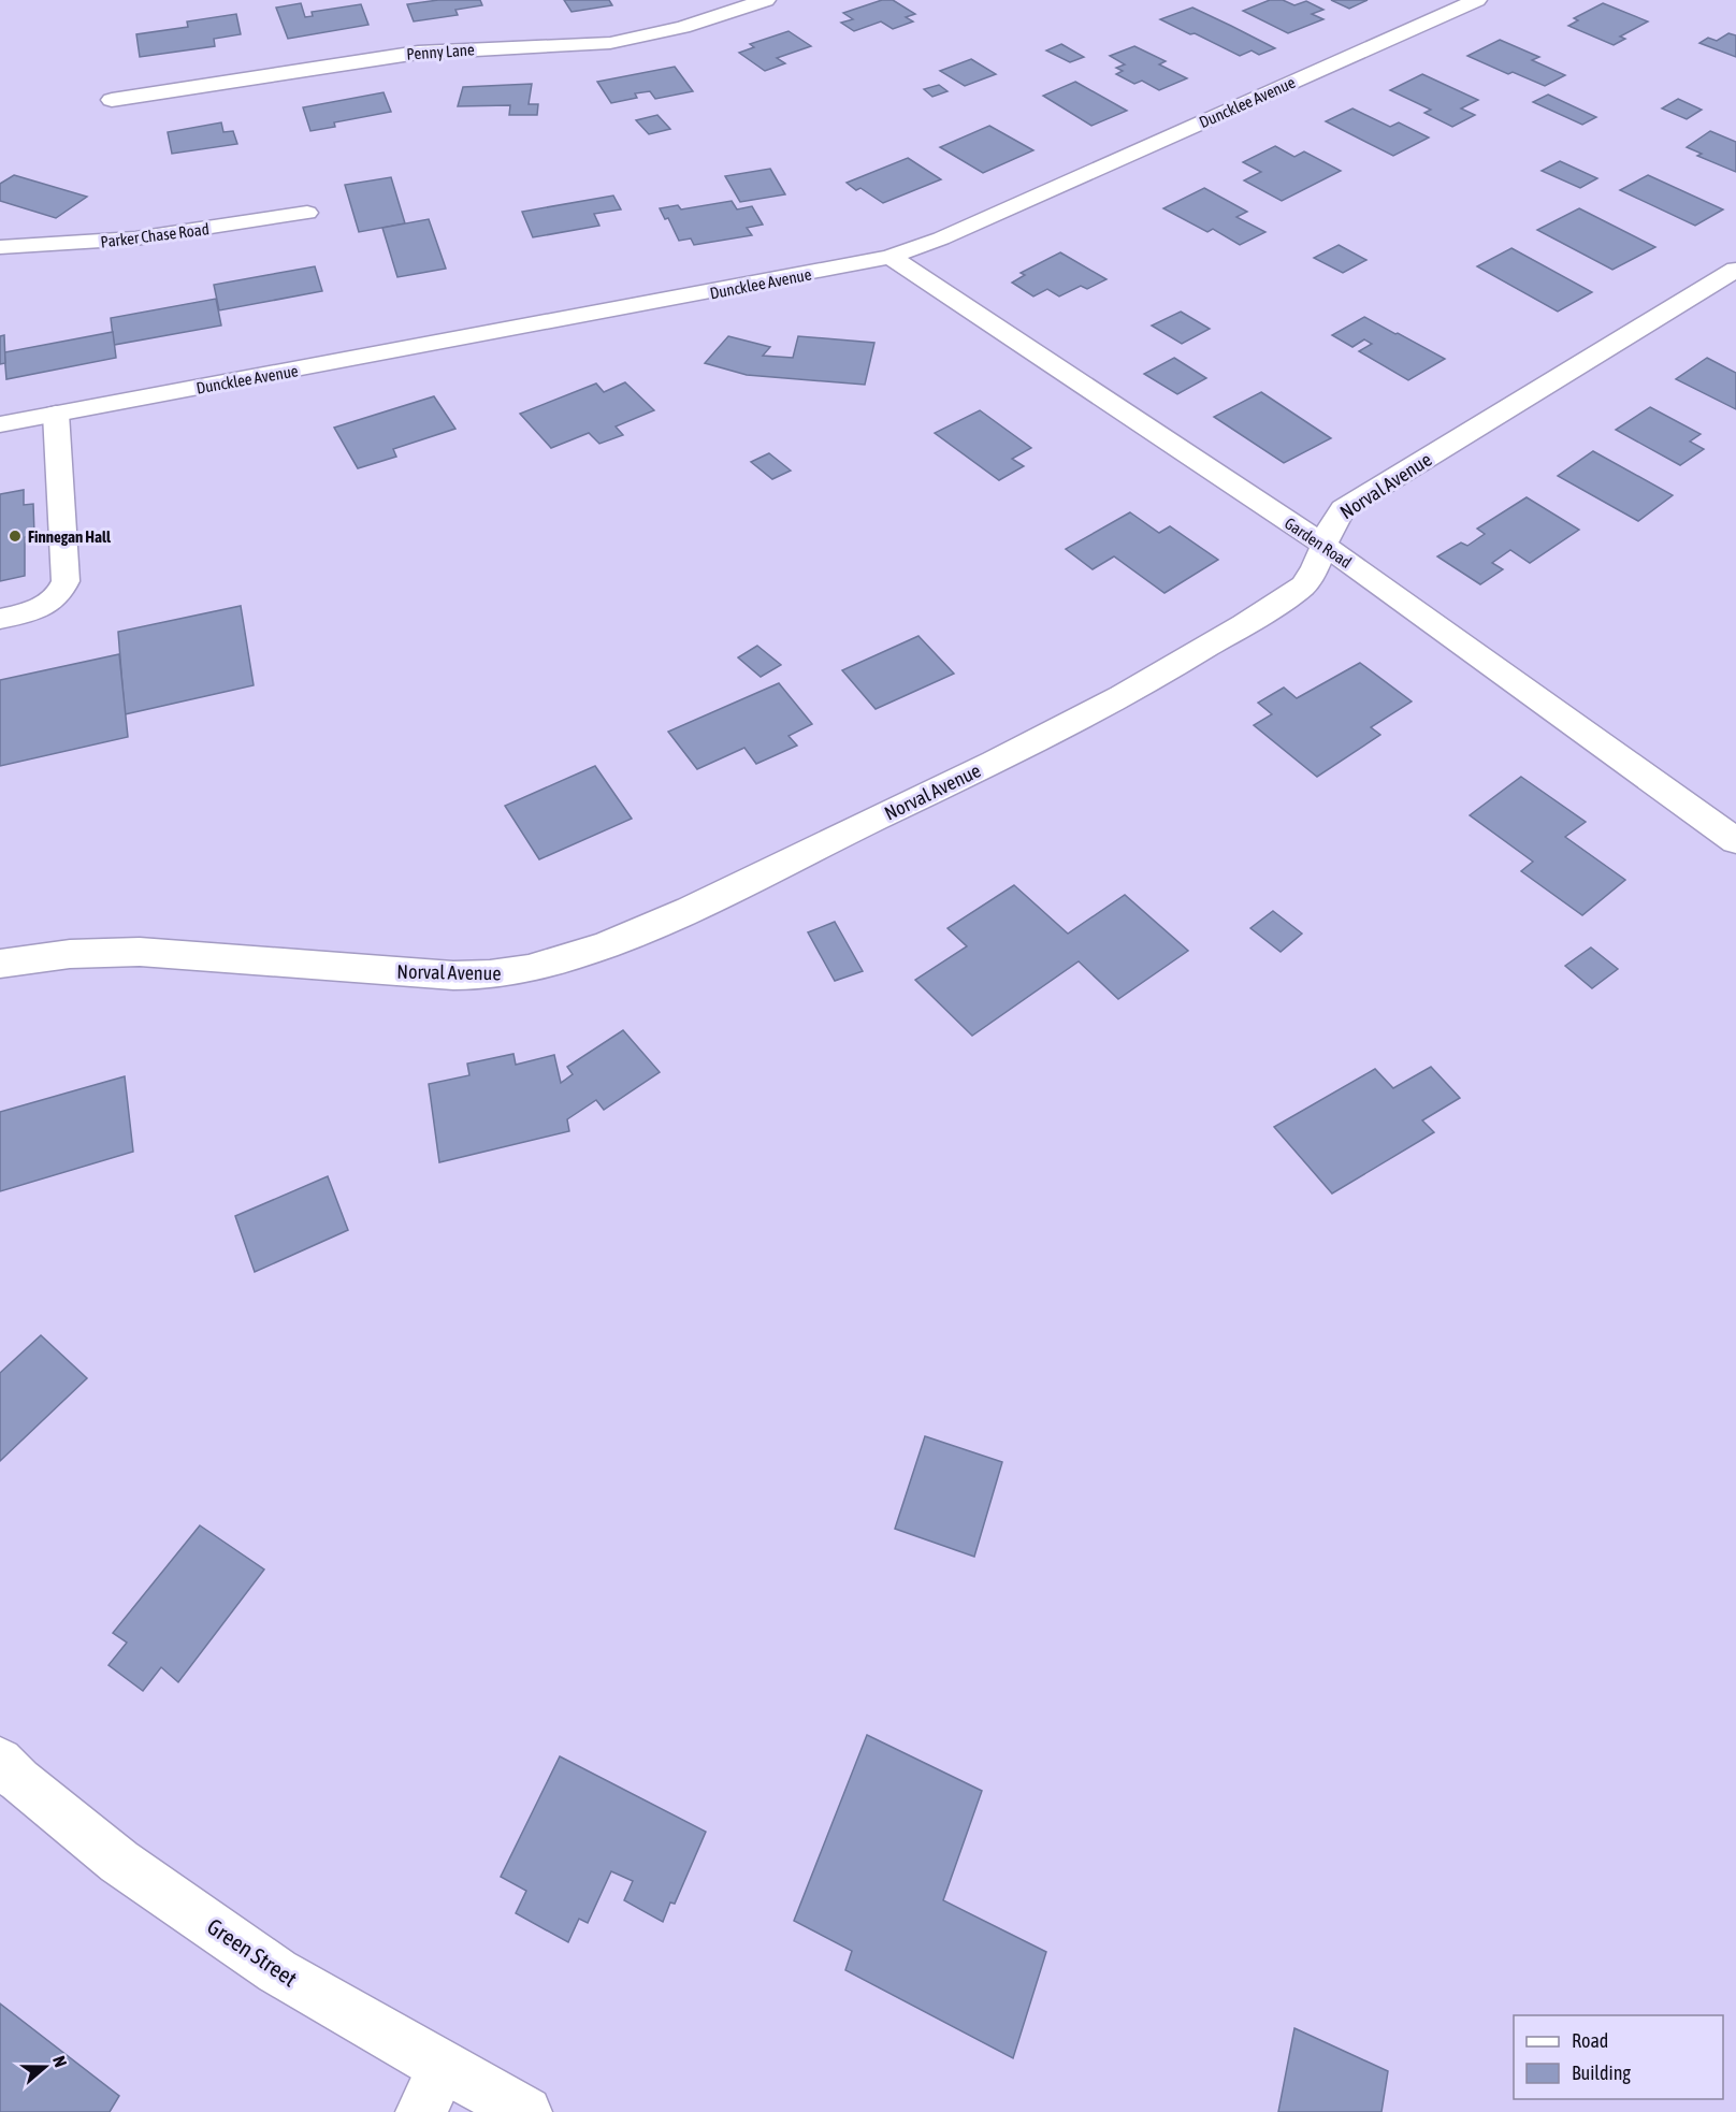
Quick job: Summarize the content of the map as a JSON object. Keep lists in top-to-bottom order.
{
  "streets": {
    "street": [
      "Penny Lane",
      "Duncklee Avenue",
      "Parker Chase Road",
      "Norval Avenue",
      "Garden Road",
      "Green Street"
    ]
  },
  "crossings": [
    ["Duncklee Avenue", "Garden Road"],
    ["Norval Avenue", "Garden Road"]
  ],
  "places": ["Finnegan Hall"],
  "legend": ["Road", "Building"],
  "north": "right"
}
